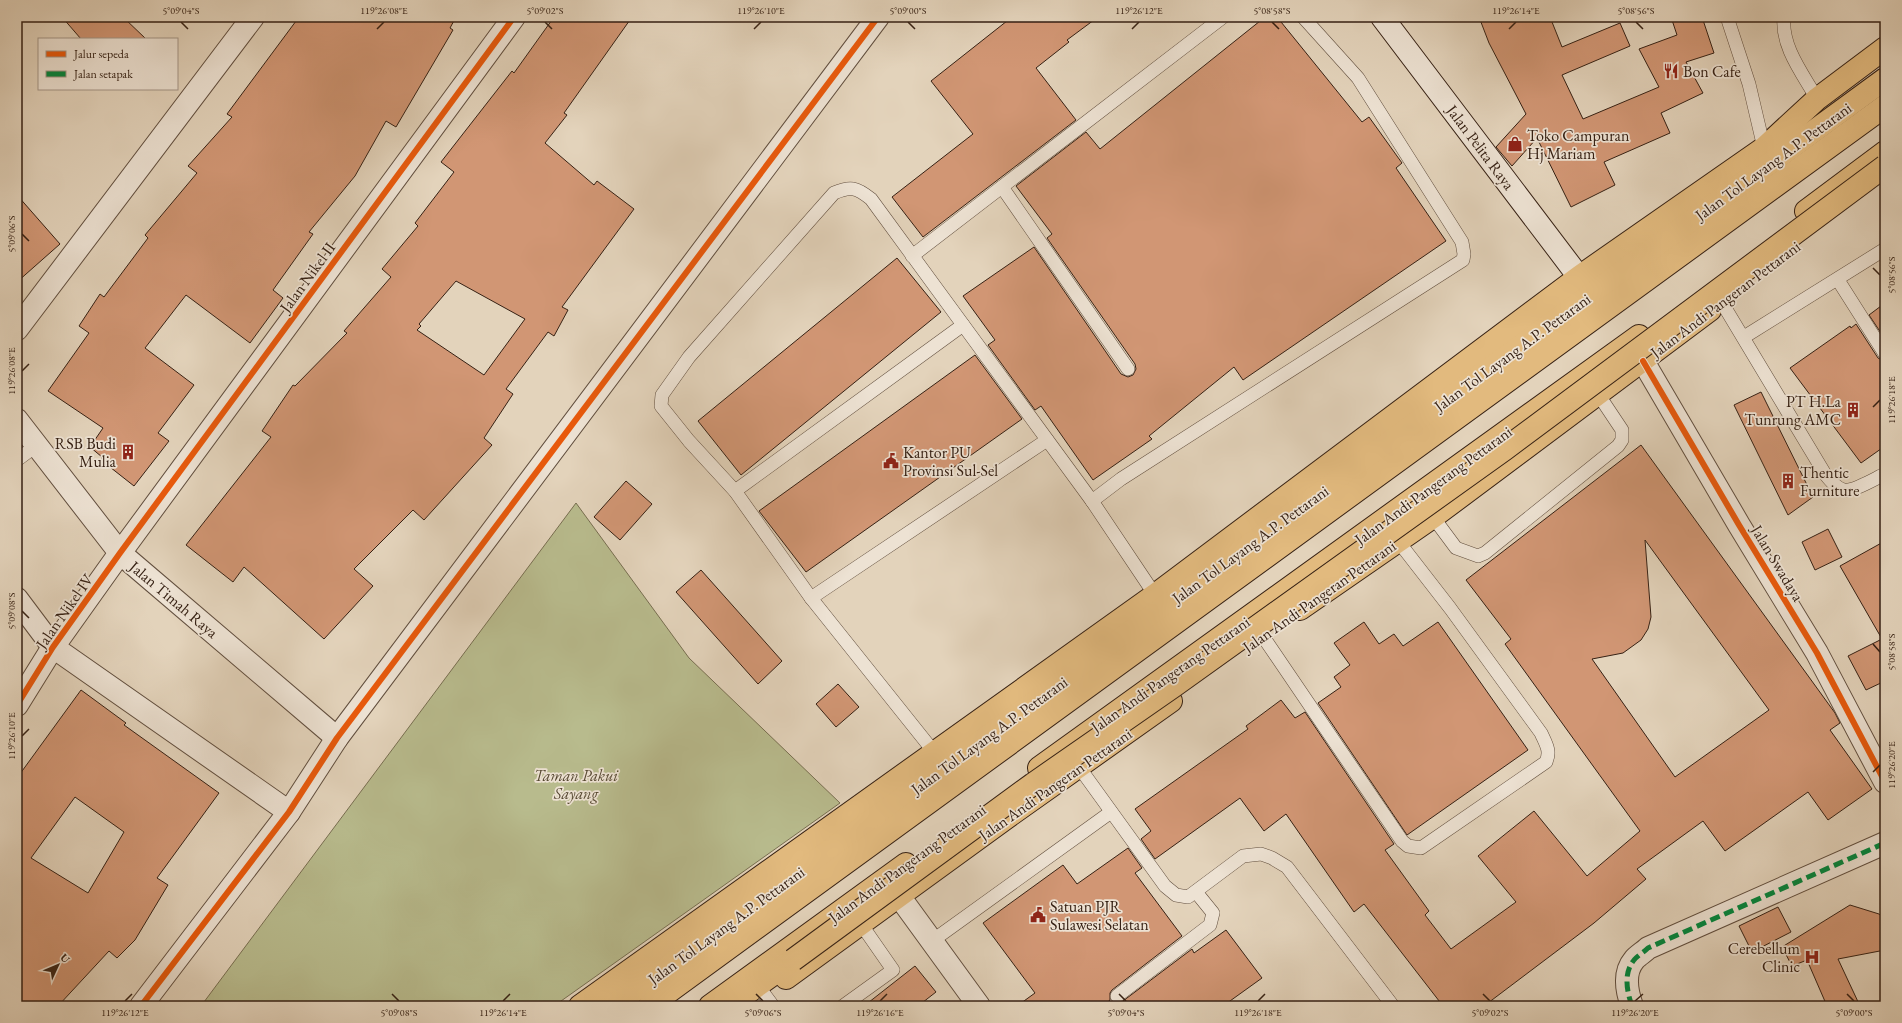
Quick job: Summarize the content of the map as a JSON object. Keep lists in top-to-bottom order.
{
  "streets": {
    "main road": ["Jalan Tol Layang A.P. Pettarani", "Jalan Andi Pangeran Pettarani", "Jalan Andi Pangerang Pettarani"],
    "street": [
      "Jalan Pelita Raya",
      "Jalan Nikel II",
      "Jalan Swadaya",
      "Jalan Timah Raya",
      "Jalan Nikel IV"
    ]
  },
  "crossings": [
    ["Jalan Nikel II", "Jalan Timah Raya"],
    ["Jalan Nikel II", "Jalan Nikel IV"],
    ["Jalan Andi Pangeran Pettarani", "Jalan Andi Pangerang Pettarani"],
    ["Jalan Andi Pangeran Pettarani", "Jalan Swadaya"],
    ["Jalan Timah Raya", "Jalan Nikel IV"]
  ],
  "parks": ["Taman Pakui Sayang"],
  "places": {
    "restaurant": ["Bon Cafe"],
    "shop": ["Toko Campuran Hj Mariam"],
    "building": ["PT H.La Tunrung AMC", "RSB Budi Mulia", "Thentic Furniture"],
    "public building": ["Kantor PU Provinsi Sul-Sel", "Satuan PJR Sulawesi Selatan"],
    "hospital": ["Cerebellum Clinic"]
  },
  "legend": ["Jalur sepeda", "Jalan setapak"],
  "north": "top right",
  "coordinates": [
    "5°09'04\"S",
    "119°26'08\"E",
    "5°09'02\"S",
    "119°26'10\"E",
    "5°09'00\"S",
    "119°26'12\"E",
    "5°08'58\"S",
    "119°26'14\"E",
    "5°08'56\"S",
    "5°09'06\"S",
    "119°26'18\"E",
    "5°09'08\"S",
    "119°26'20\"E",
    "119°26'16\"E"
  ]
}
